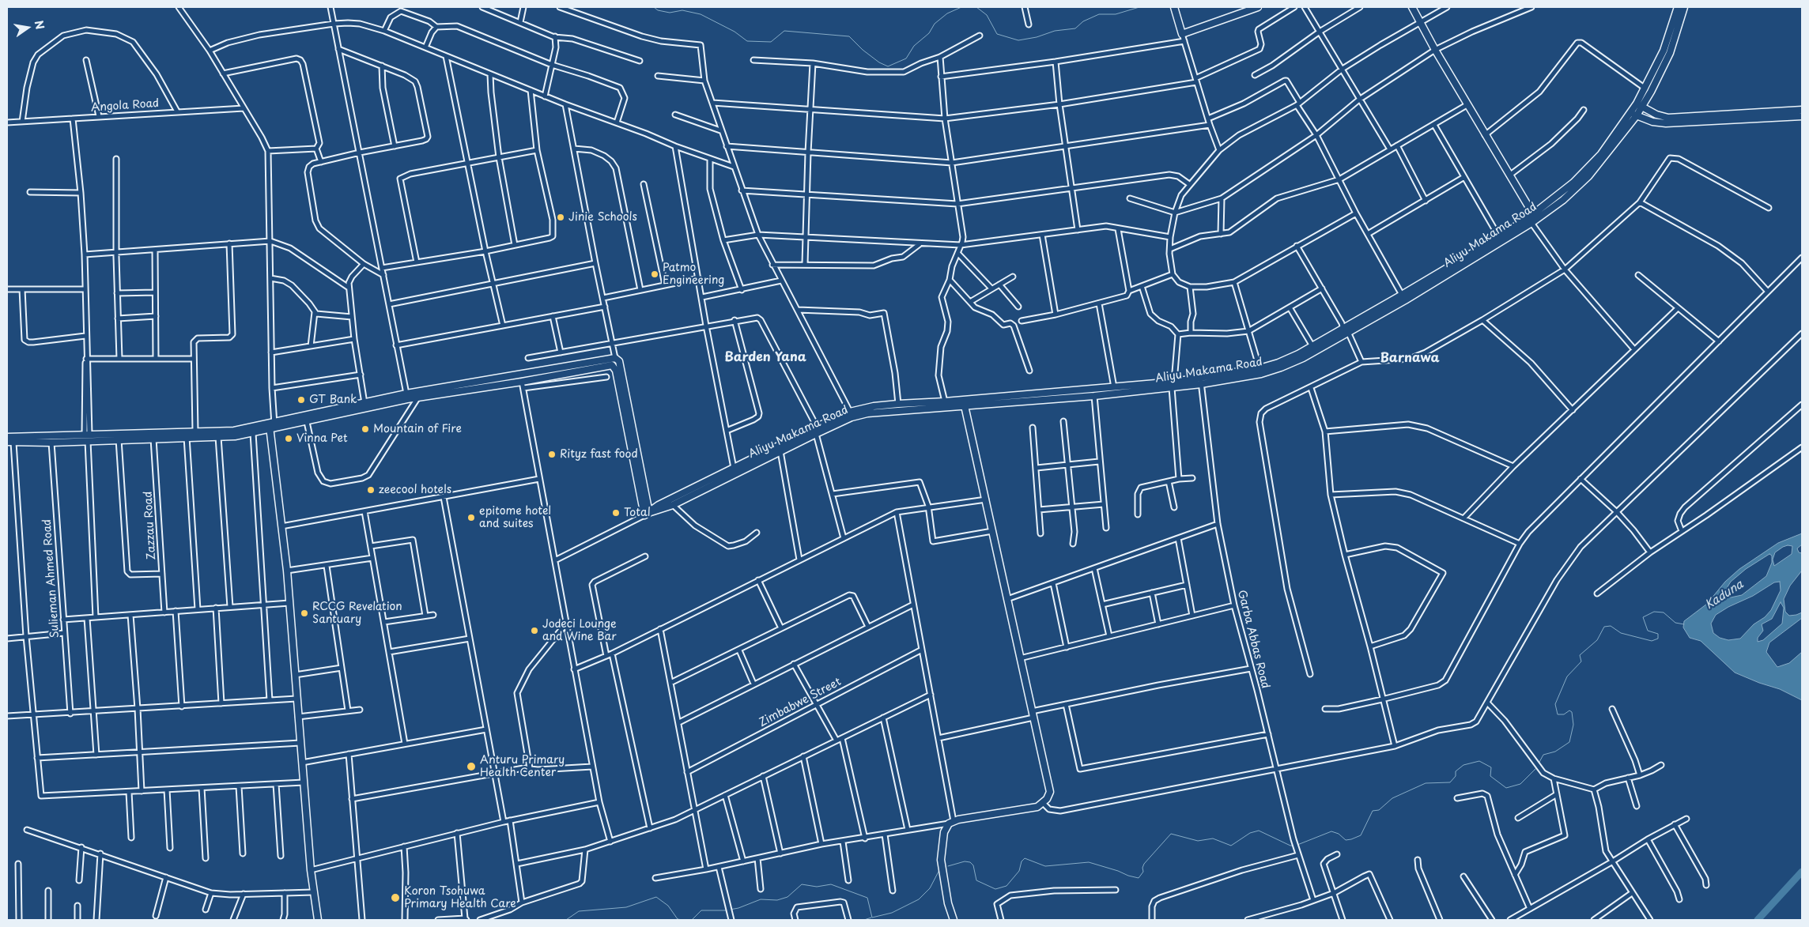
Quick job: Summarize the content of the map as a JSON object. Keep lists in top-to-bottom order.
{
  "streets": {
    "street": [
      "Angola Road",
      "Aliyu Makama Road",
      "Zazzau Road",
      "Sulieman Ahmed Road",
      "Garba Abbas Road",
      "Zimbabwe Street"
    ]
  },
  "crossings": [
    ["Aliyu Makama Road", "Garba Abbas Road"]
  ],
  "districts": ["Barden Yana", "Barnawa"],
  "water": ["Kaduna"],
  "places": [
    "Jinie Schools",
    "Patmo Engineering",
    "GT Bank",
    "Mountain of Fire",
    "Vinna Pet",
    "Rityz fast food",
    "zeecool hotels",
    "Total",
    "epitome hotel and suites",
    "RCCG Revelation Santuary",
    "Jodeci Lounge and Wine Bar",
    "Anturu Primary Health Center",
    "Koron Tsohuwa Primary Health Care"
  ],
  "north": "right"
}
